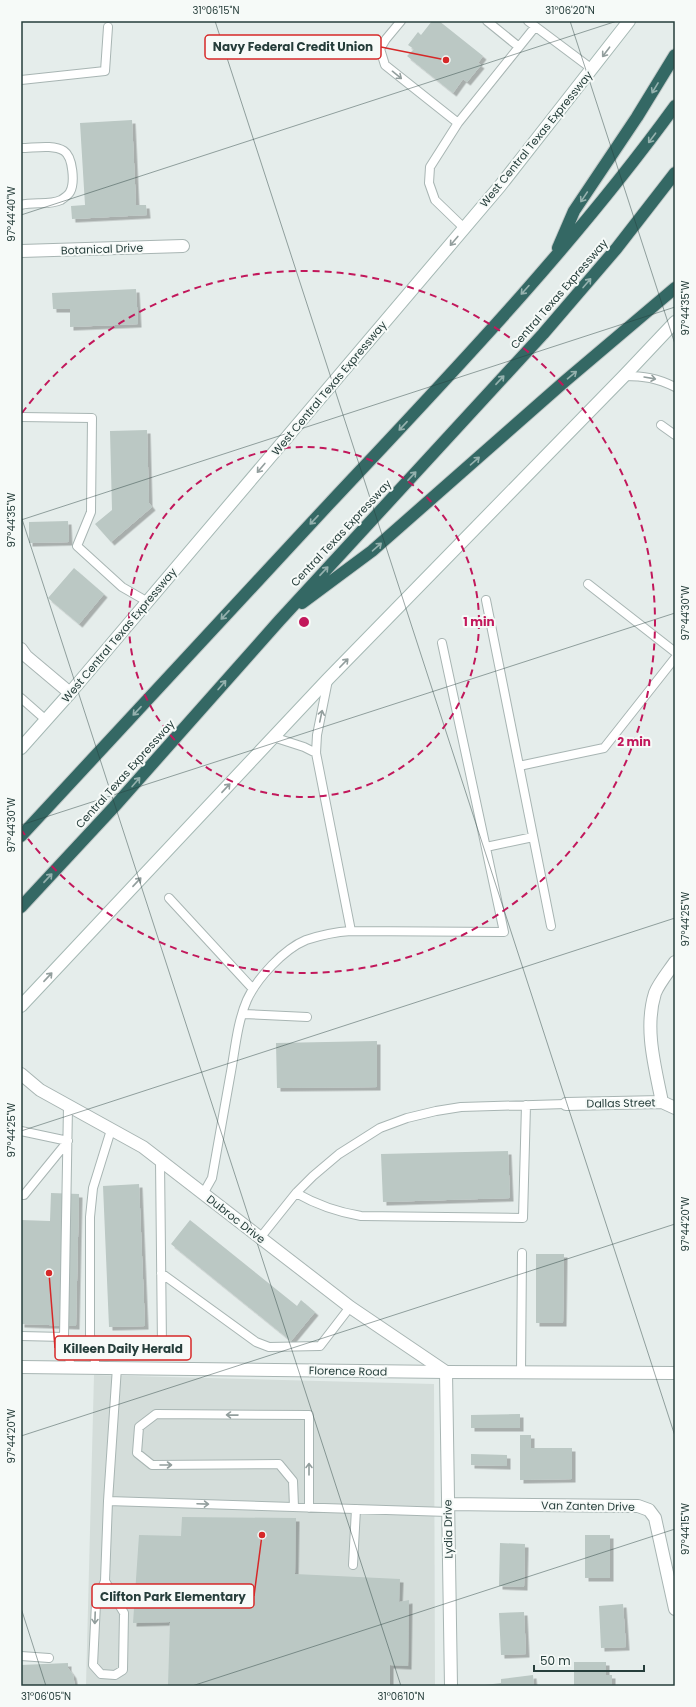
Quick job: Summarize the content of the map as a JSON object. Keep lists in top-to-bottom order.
{
  "streets": {
    "highway": ["Central Texas Expressway"],
    "street": [
      "West Central Texas Expressway",
      "Botanical Drive",
      "Dallas Street",
      "Dubroc Drive",
      "Florence Road",
      "Van Zanten Drive",
      "Lydia Drive"
    ]
  },
  "crossings": [
    ["Dubroc Drive", "Florence Road"],
    ["Dubroc Drive", "Lydia Drive"],
    ["Florence Road", "Lydia Drive"],
    ["Van Zanten Drive", "Lydia Drive"]
  ],
  "one_way": ["West Central Texas Expressway"],
  "places": ["Navy Federal Credit Union", "Killeen Daily Herald", "Clifton Park Elementary"],
  "scale_bar": "50 m",
  "coordinates": [
    "31°06'15\"N",
    "31°06'20\"N",
    "97°44'40\"W",
    "97°44'35\"W",
    "97°44'30\"W",
    "97°44'25\"W",
    "97°44'20\"W",
    "97°44'15\"W",
    "31°06'05\"N",
    "31°06'10\"N"
  ],
  "rings": ["1 min", "2 min"]
}
